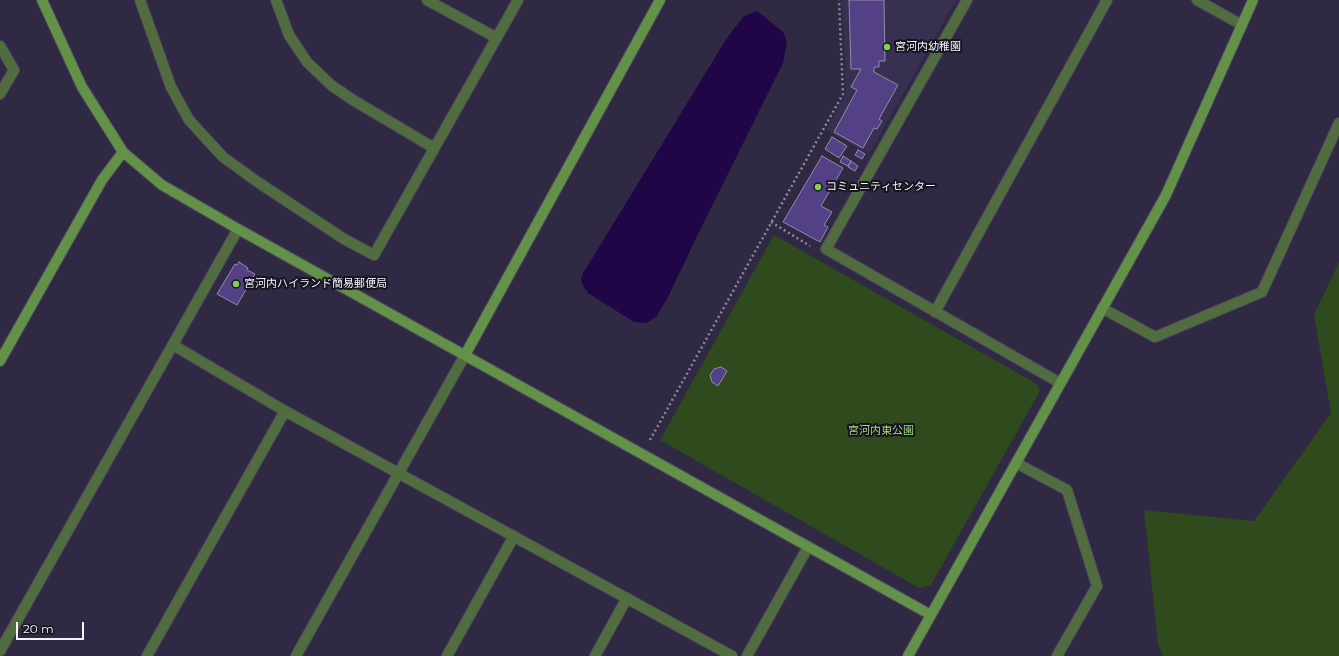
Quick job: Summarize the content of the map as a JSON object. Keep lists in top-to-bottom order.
{
  "parks": ["宮河内東公園"],
  "places": ["宮河内幼稚園", "コミュニティセンター", "宮河内ハイランド簡易郵便局"],
  "scale_bar": "20 m"
}
